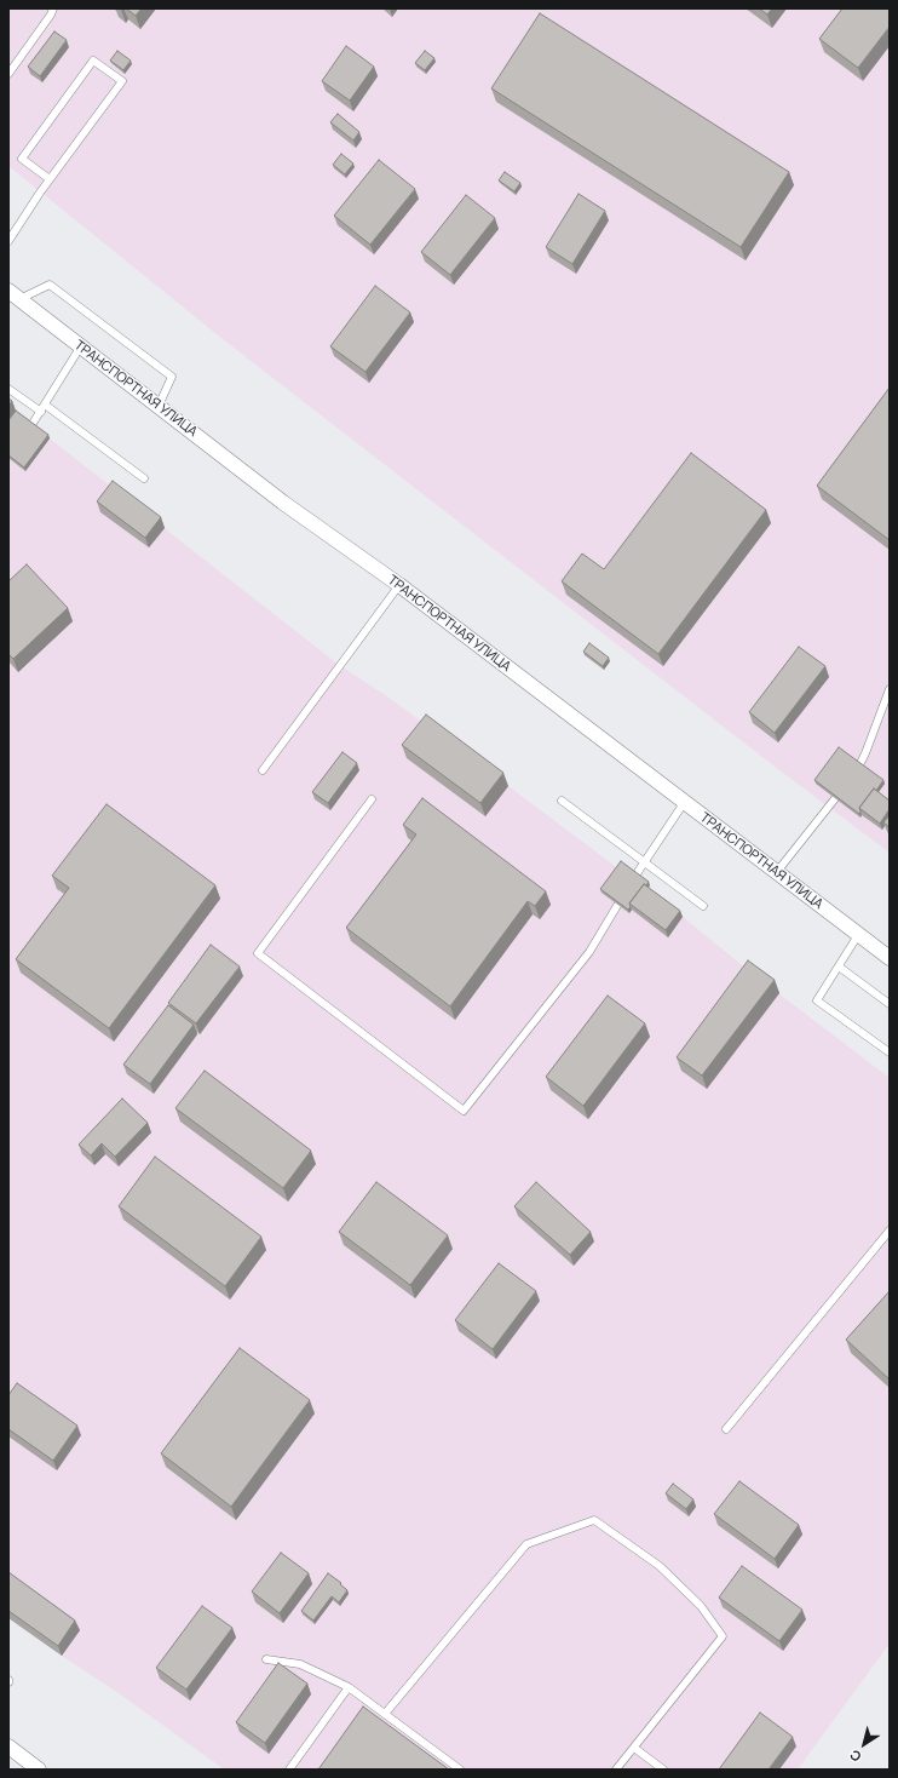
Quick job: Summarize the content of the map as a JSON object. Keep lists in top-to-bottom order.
{
  "streets": {
    "street": ["ТРАНСПОРТНАЯ УЛИЦА"]
  },
  "north": "bottom left"
}
